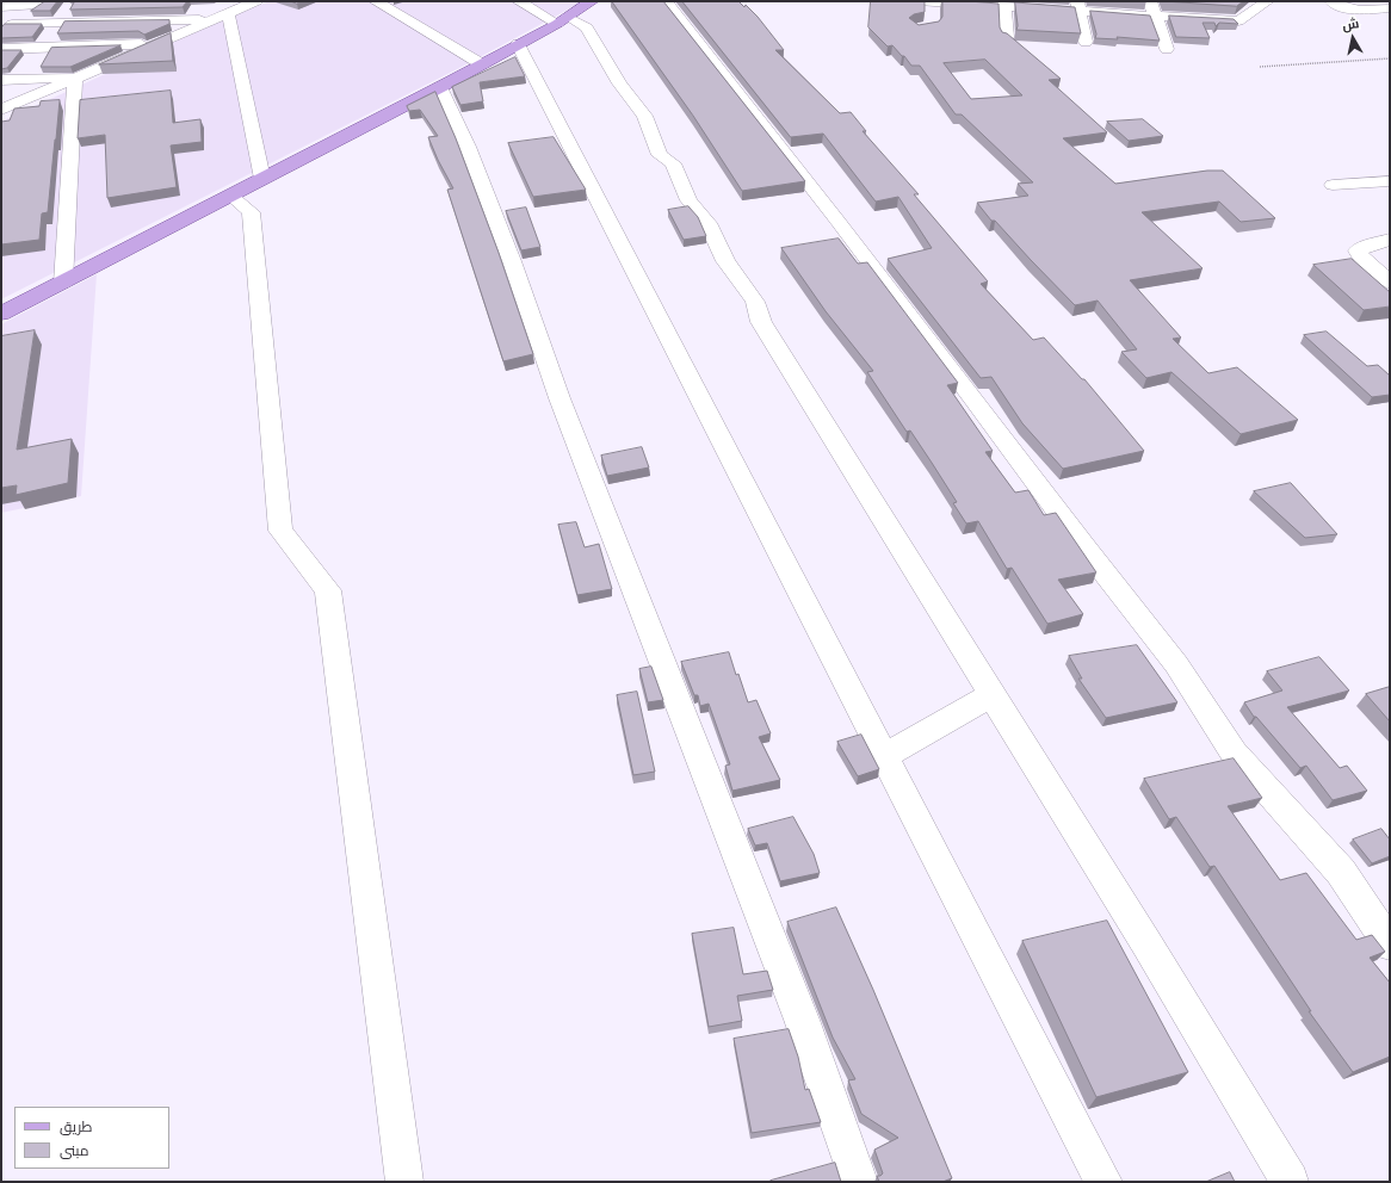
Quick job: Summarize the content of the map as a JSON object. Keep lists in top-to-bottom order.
{
  "legend": ["طريق", "مبنى"],
  "north": "top"
}
